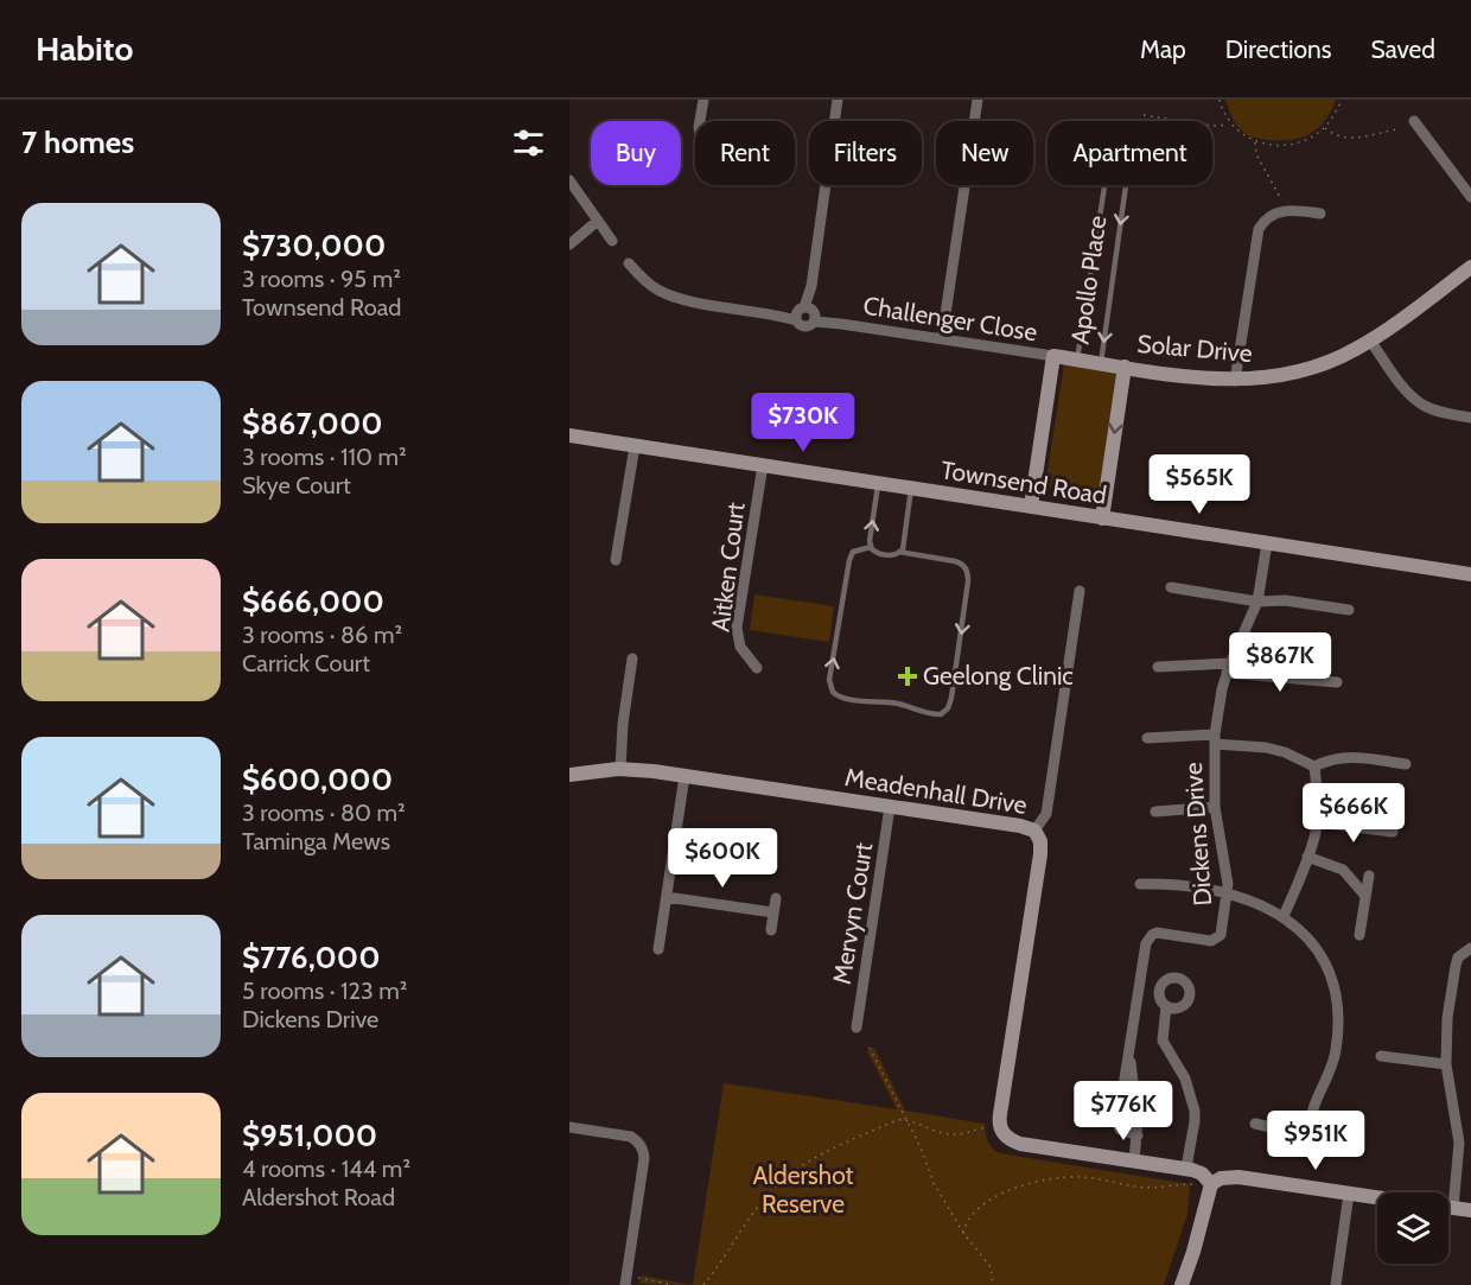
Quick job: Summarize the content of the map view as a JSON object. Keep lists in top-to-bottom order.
{
  "streets": {
    "street": [
      "Apollo Place",
      "Challenger Close",
      "Solar Drive",
      "Townsend Road",
      "Aitken Court",
      "Meadenhall Drive",
      "Dickens Drive",
      "Mervyn Court"
    ]
  },
  "crossings": [
    ["Apollo Place", "Challenger Close"],
    ["Apollo Place", "Solar Drive"],
    ["Apollo Place", "Townsend Road"],
    ["Challenger Close", "Solar Drive"],
    ["Townsend Road", "Aitken Court"],
    ["Townsend Road", "Dickens Drive"],
    ["Meadenhall Drive", "Mervyn Court"]
  ],
  "parks": ["Aldershot Reserve"],
  "places": {
    "health": ["Geelong Clinic"]
  },
  "page": {
    "header": "Habito",
    "nav": ["Map", "Directions", "Saved"],
    "heading": "7 homes",
    "chip": [
      "Buy",
      "Rent",
      "Filters",
      "New",
      "Apartment"
    ],
    "list": [
      {
        "name": "$730,000",
        "note": "3 rooms · 95 m² · Townsend Road"
      },
      {
        "name": "$867,000",
        "note": "3 rooms · 110 m² · Skye Court"
      },
      {
        "name": "$666,000",
        "note": "3 rooms · 86 m² · Carrick Court"
      },
      {
        "name": "$600,000",
        "note": "3 rooms · 80 m² · Taminga Mews"
      },
      {
        "name": "$776,000",
        "note": "5 rooms · 123 m² · Dickens Drive"
      },
      {
        "name": "$951,000",
        "note": "4 rooms · 144 m² · Aldershot Road"
      }
    ],
    "price": [
      "$730K",
      "$565K",
      "$867K",
      "$666K",
      "$600K",
      "$776K",
      "$951K"
    ]
  }
}
